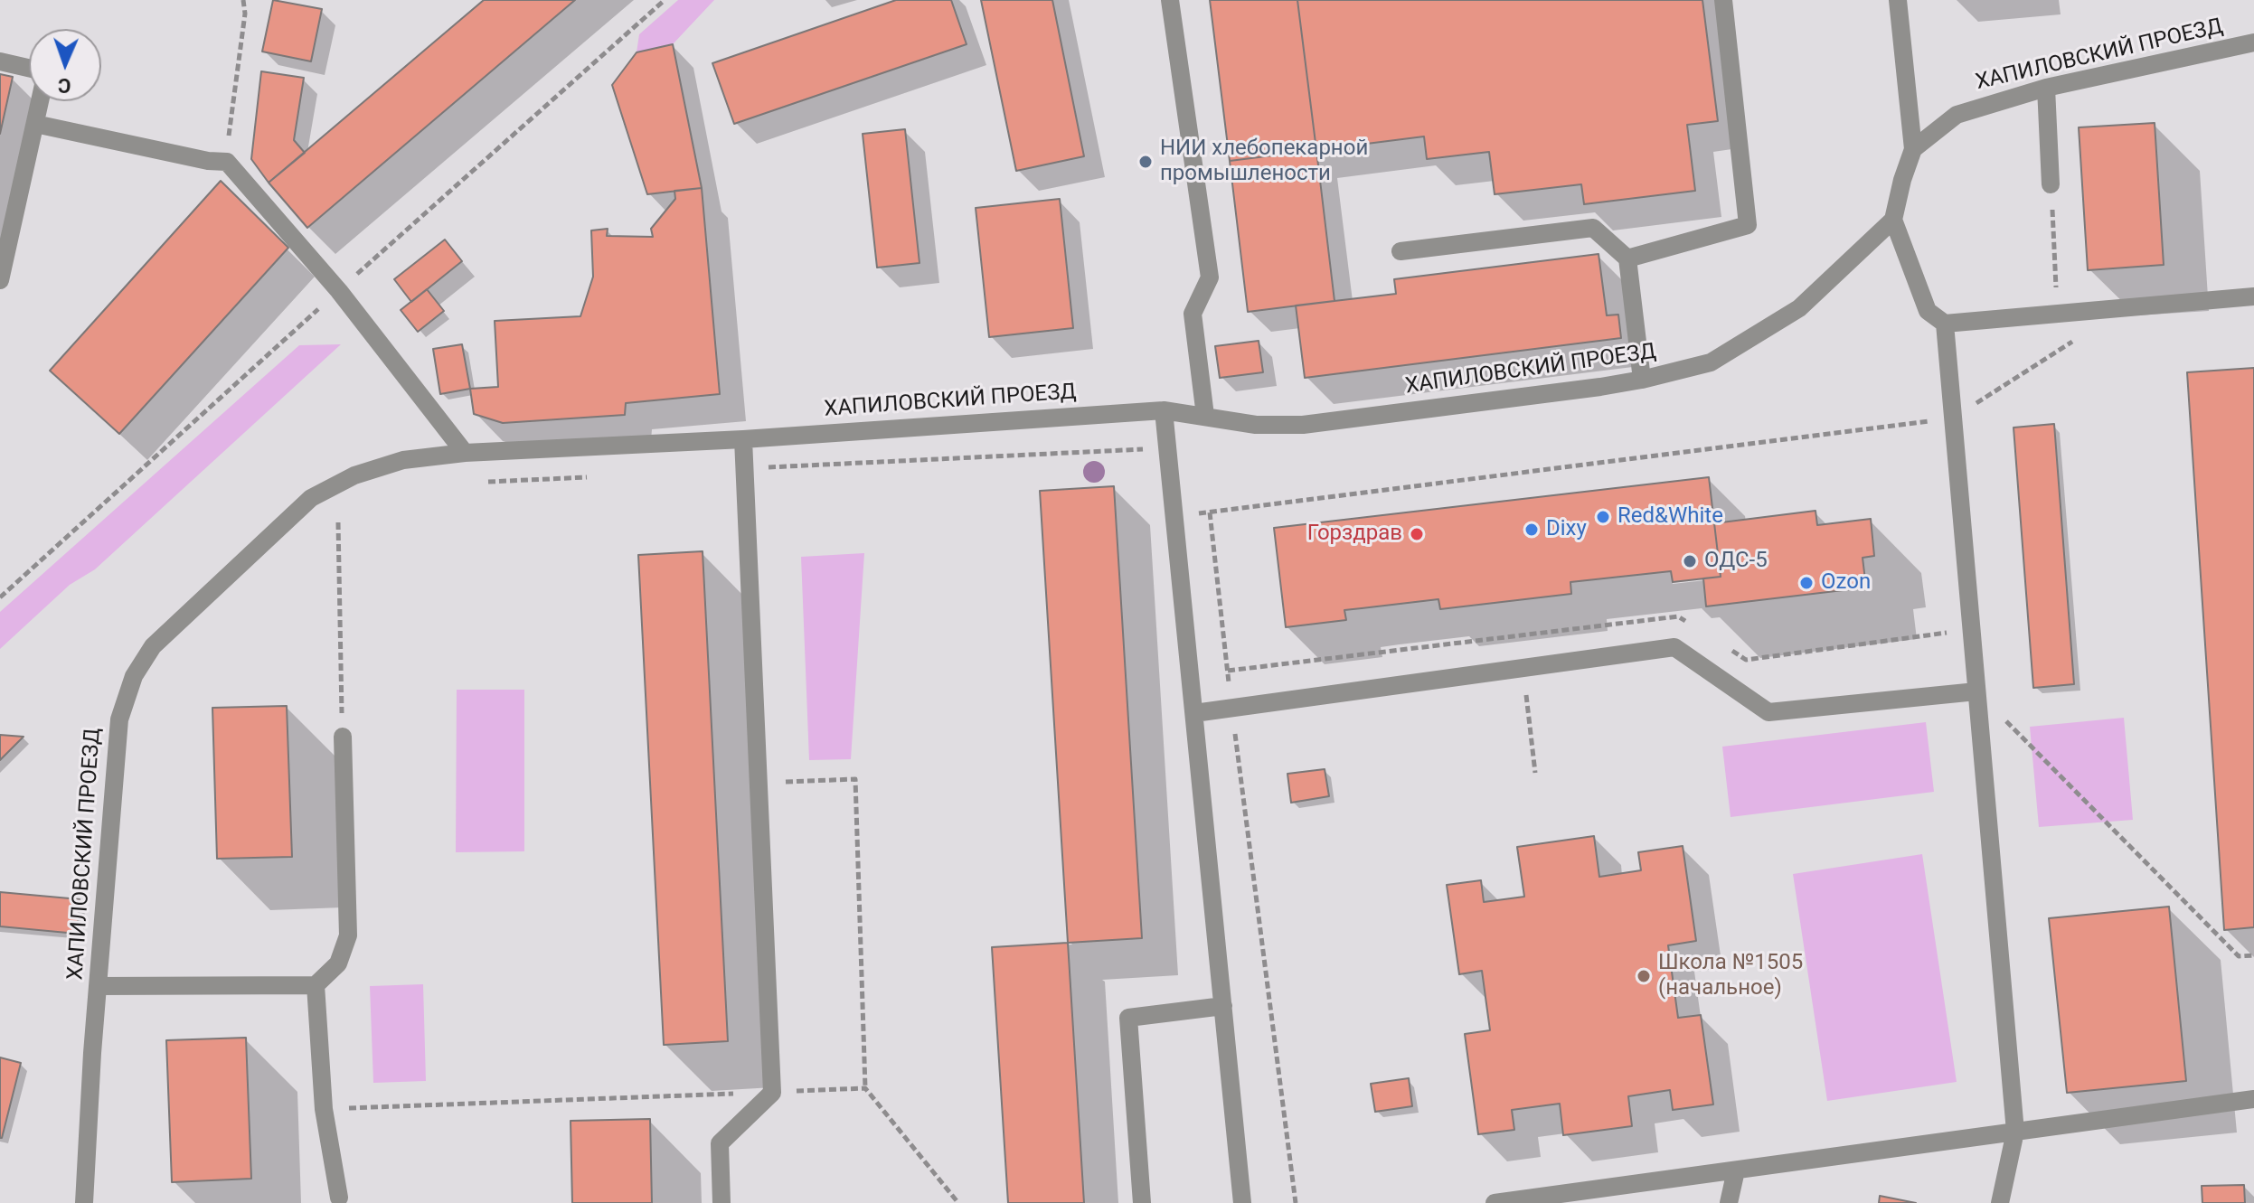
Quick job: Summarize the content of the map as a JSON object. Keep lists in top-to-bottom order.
{
  "streets": {
    "street": ["ХАПИЛОВСКИЙ ПРОЕЗД"]
  },
  "places": [
    "НИИ хлебопекарной промышлености",
    "Red&White",
    "Dixy",
    "Горздрав",
    "ОДС-5",
    "Ozon",
    "Школа №1505 (начальное)"
  ],
  "north": "bottom"
}
